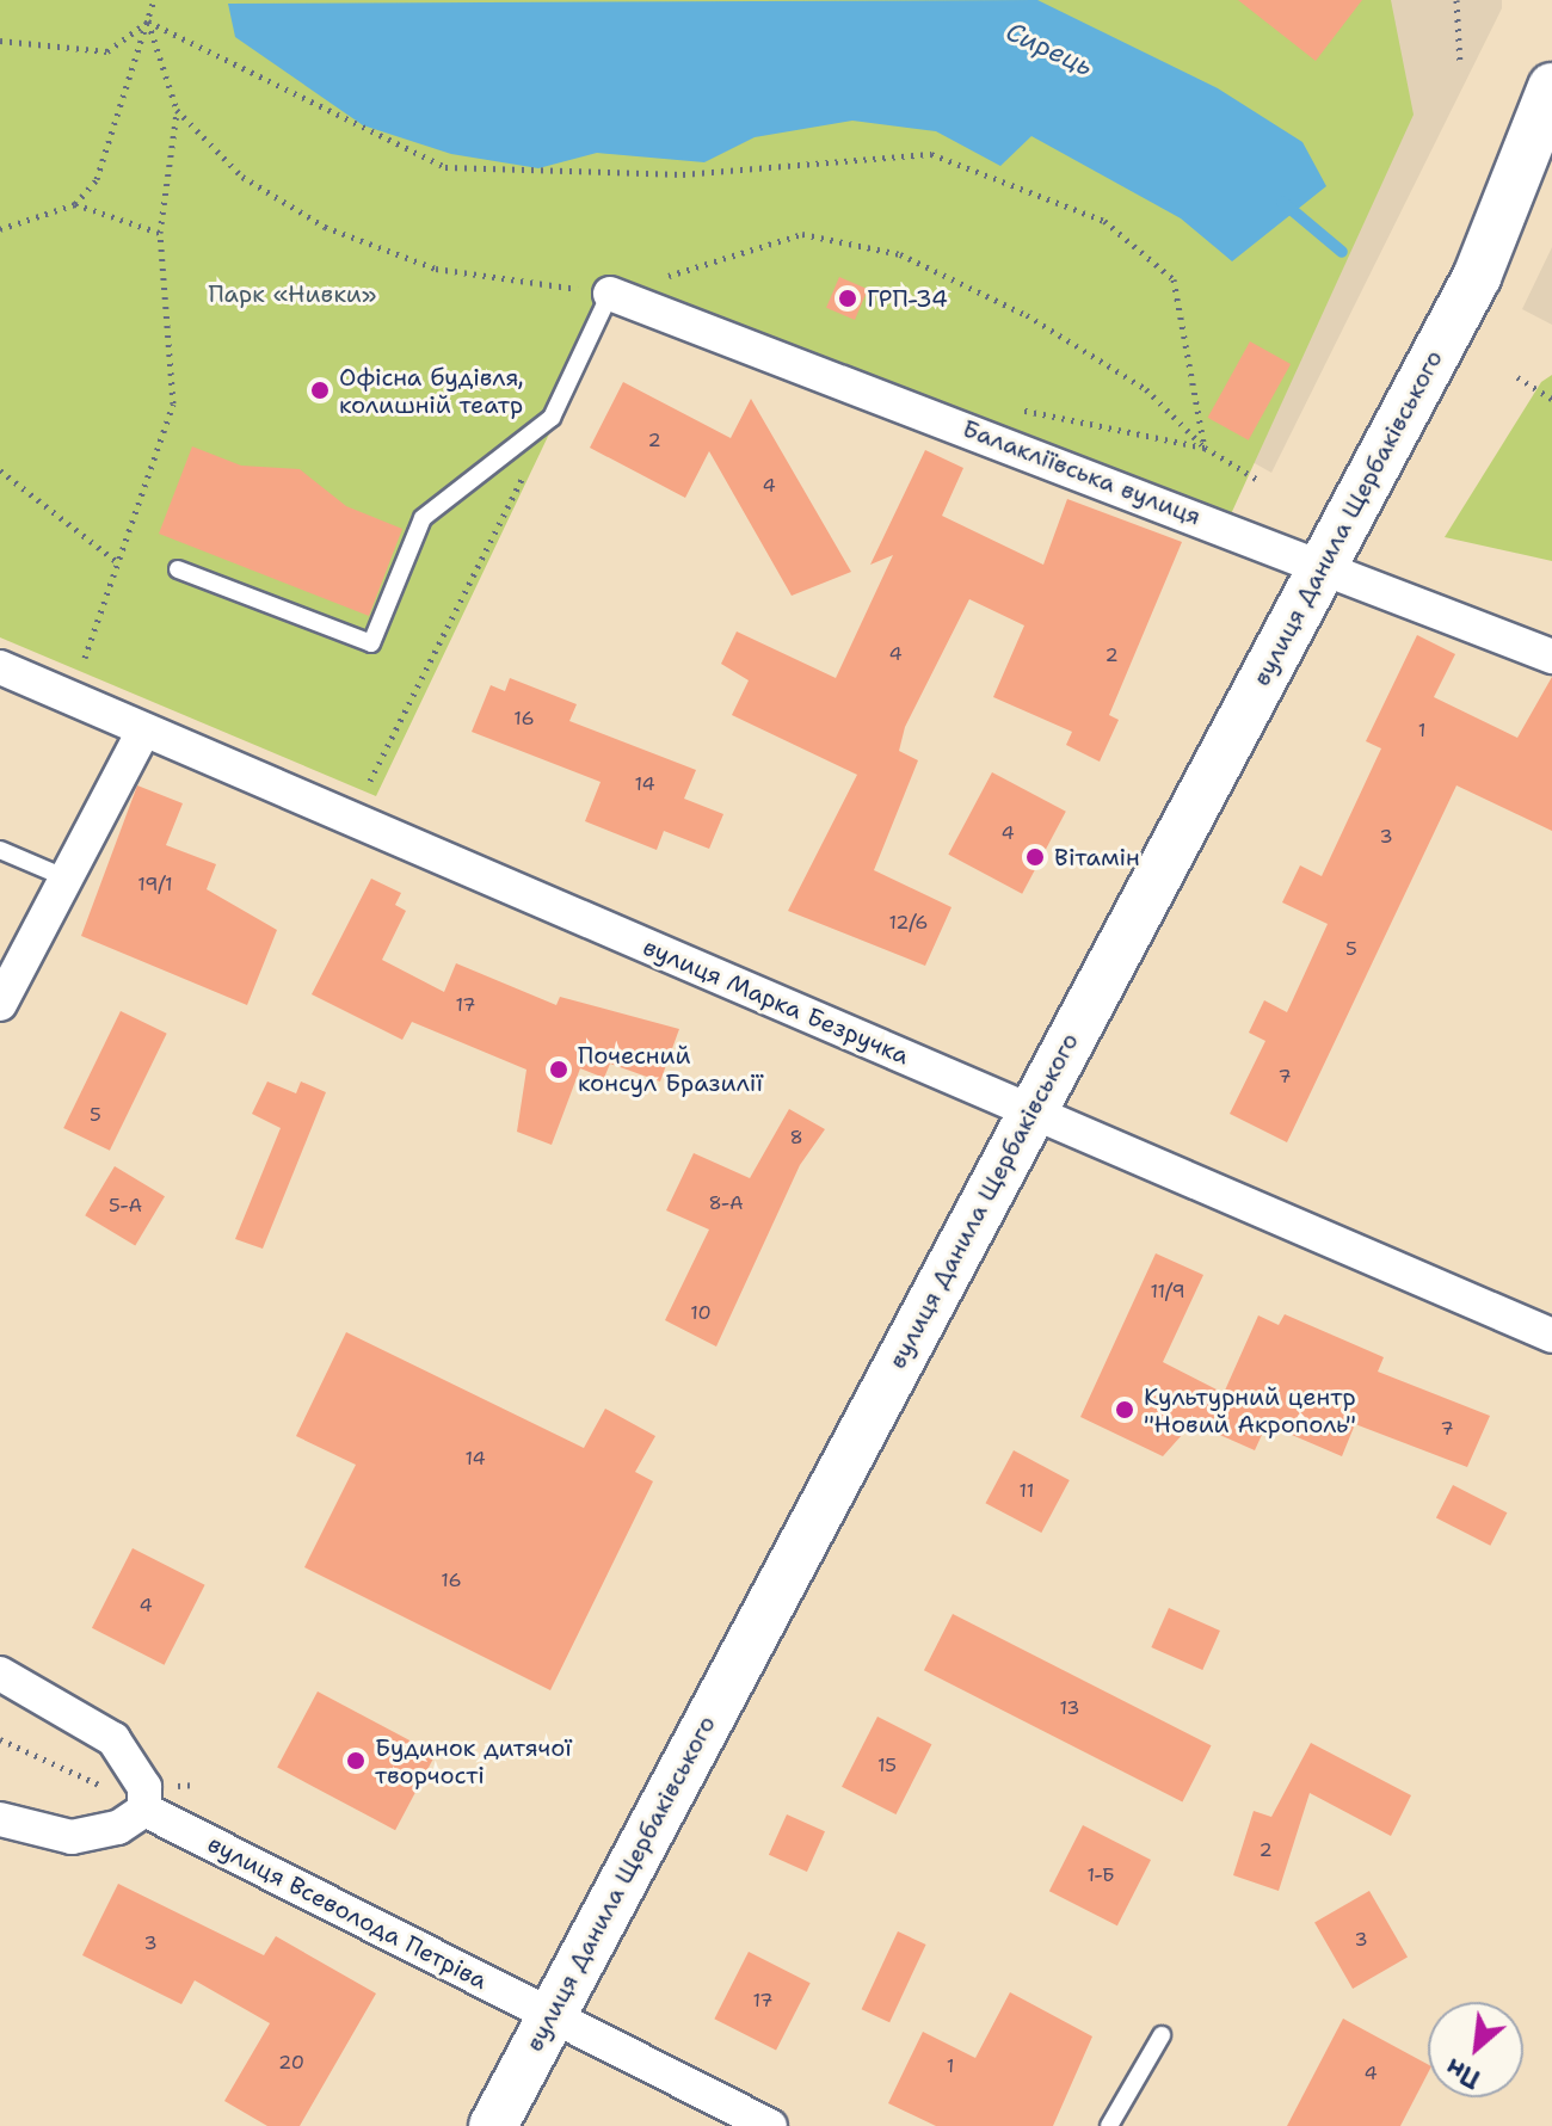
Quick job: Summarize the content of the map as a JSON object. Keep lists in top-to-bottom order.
{
  "streets": {
    "main road": ["вулиця Данила Щербаківського"],
    "street": ["Балакліївська вулиця", "вулиця Марка Безручка", "вулиця Всеволода Петріва"]
  },
  "crossings": [
    ["Балакліївська вулиця", "вулиця Данила Щербаківського"],
    ["вулиця Данила Щербаківського", "вулиця Марка Безручка"],
    ["вулиця Данила Щербаківського", "вулиця Всеволода Петріва"]
  ],
  "water": ["Сирець"],
  "parks": ["Парк «Нивки»"],
  "places": [
    "ГРП-34",
    "Офісна будівля, колишній театр",
    "Вітамін",
    "Почесний консул Бразилії",
    "Культурний центр \"Новий Акрополь\"",
    "Будинок дитячої творчості"
  ],
  "house_numbers": [
    "2",
    "4",
    "4",
    "2",
    "16",
    "1",
    "14",
    "4",
    "3",
    "19/1",
    "12/6",
    "5",
    "17",
    "7",
    "5",
    "8",
    "8-А",
    "5-А",
    "11/9",
    "10",
    "7",
    "14",
    "11",
    "16",
    "4",
    "13",
    "15",
    "2",
    "1-Б",
    "3",
    "3",
    "17",
    "20",
    "1",
    "4"
  ],
  "north": "bottom left"
}
